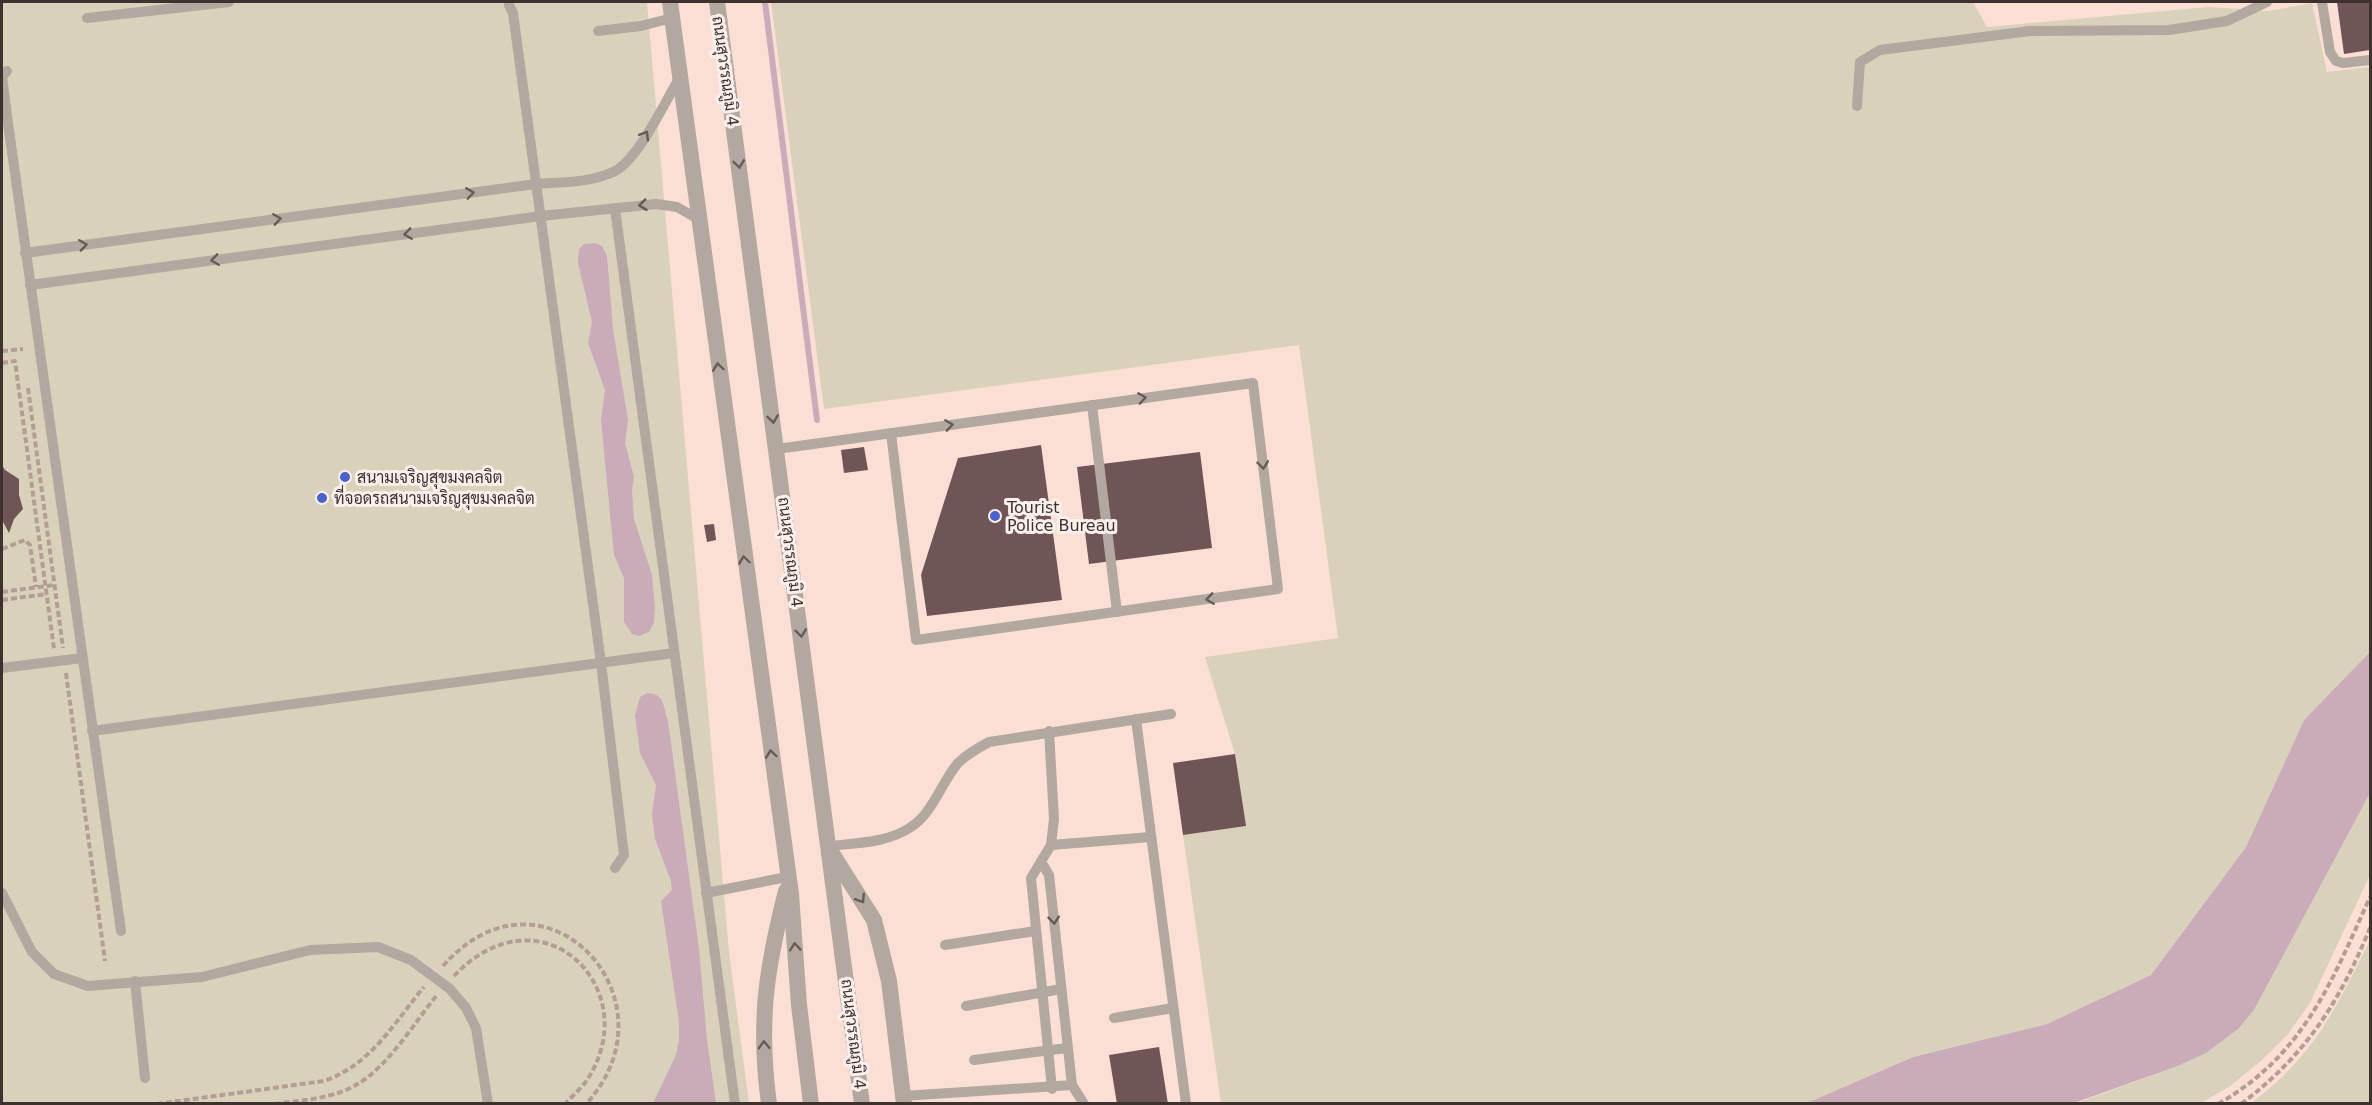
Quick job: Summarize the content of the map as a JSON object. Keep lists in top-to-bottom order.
{
  "streets": {
    "street": ["ถนนสุวรรณภูมิ 4"]
  },
  "places": ["สนามเจริญสุขมงคลจิต", "ที่จอดรถสนามเจริญสุขมงคลจิต", "Tourist Police Bureau"]
}
